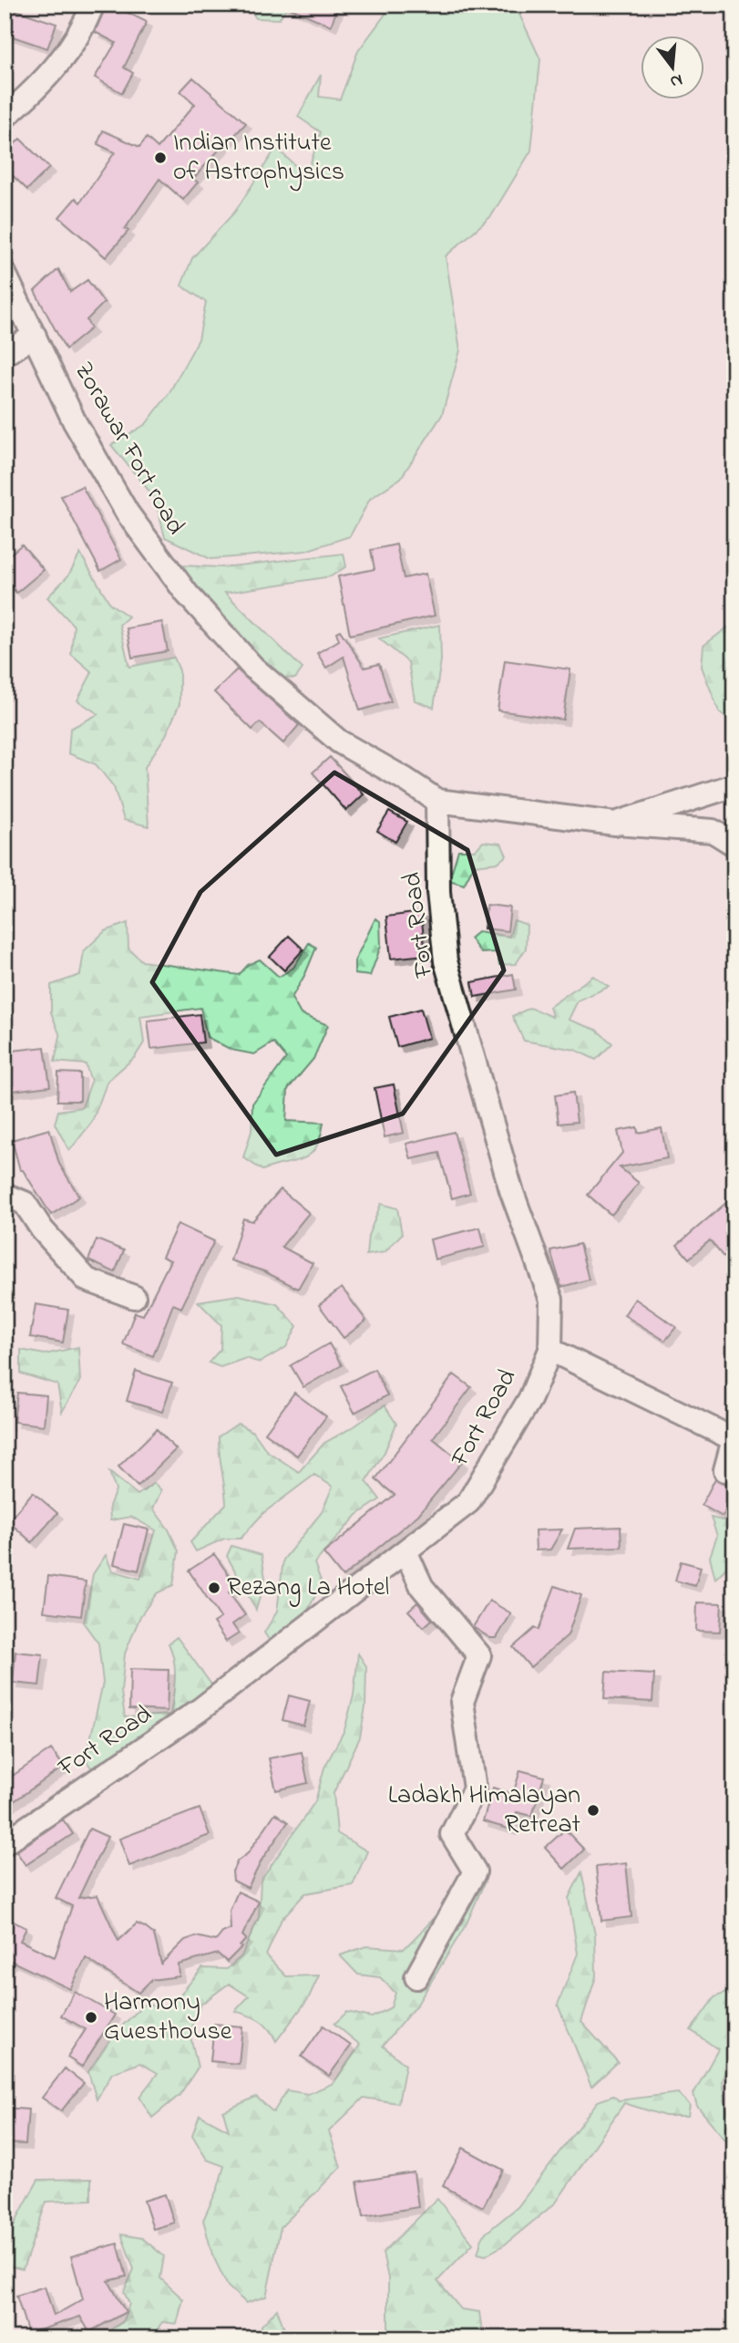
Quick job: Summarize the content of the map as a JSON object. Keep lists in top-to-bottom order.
{
  "streets": {
    "street": ["Zorawar Fort road", "Fort Road"]
  },
  "crossings": [
    ["Zorawar Fort road", "Fort Road"]
  ],
  "places": [
    "Indian Institute of Astrophysics",
    "Rezang La Hotel",
    "Ladakh Himalayan Retreat",
    "Harmony Guesthouse"
  ],
  "north": "bottom"
}
